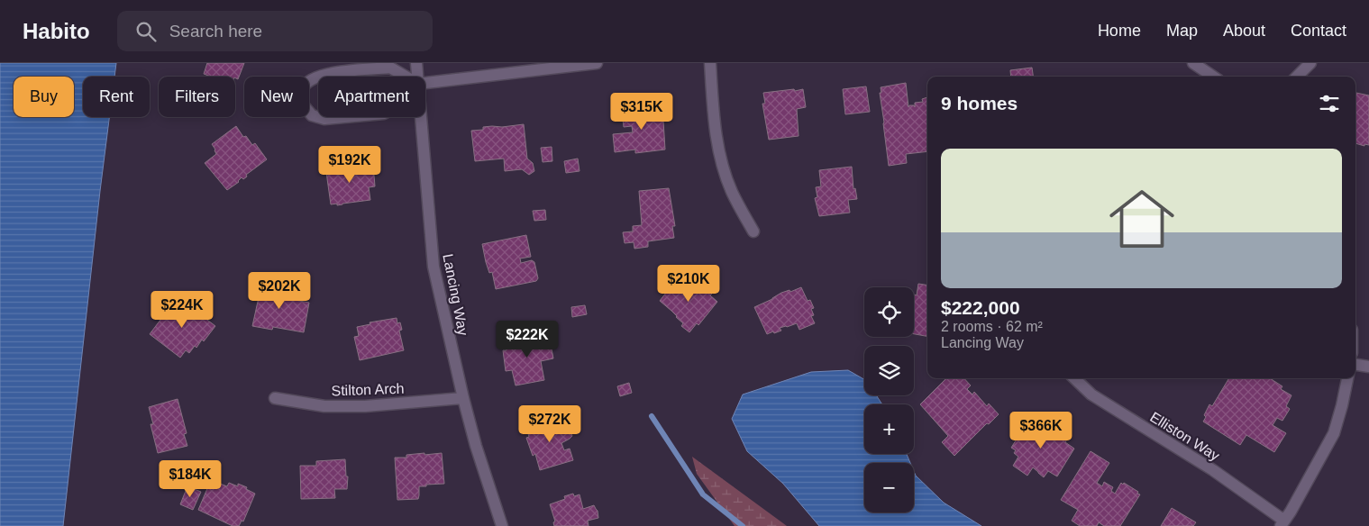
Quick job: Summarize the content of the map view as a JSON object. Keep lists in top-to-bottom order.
{
  "streets": {
    "street": ["Lancing Way", "Stilton Arch", "Elliston Way"]
  },
  "crossings": [
    ["Lancing Way", "Stilton Arch"]
  ],
  "page": {
    "header": "Habito",
    "search": "Search here",
    "nav": [
      "Home",
      "Map",
      "About",
      "Contact"
    ],
    "chip": [
      "Buy",
      "Rent",
      "Filters",
      "New",
      "Apartment"
    ],
    "heading": "9 homes",
    "price": [
      "$315K",
      "$192K",
      "$210K",
      "$202K",
      "$224K",
      "$222K",
      "$272K",
      "$366K",
      "$184K"
    ],
    "list": [
      {
        "name": "$222,000",
        "note": "2 rooms · 62 m² · Lancing Way"
      }
    ],
    "map_buttons": ["+", "−"]
  }
}
